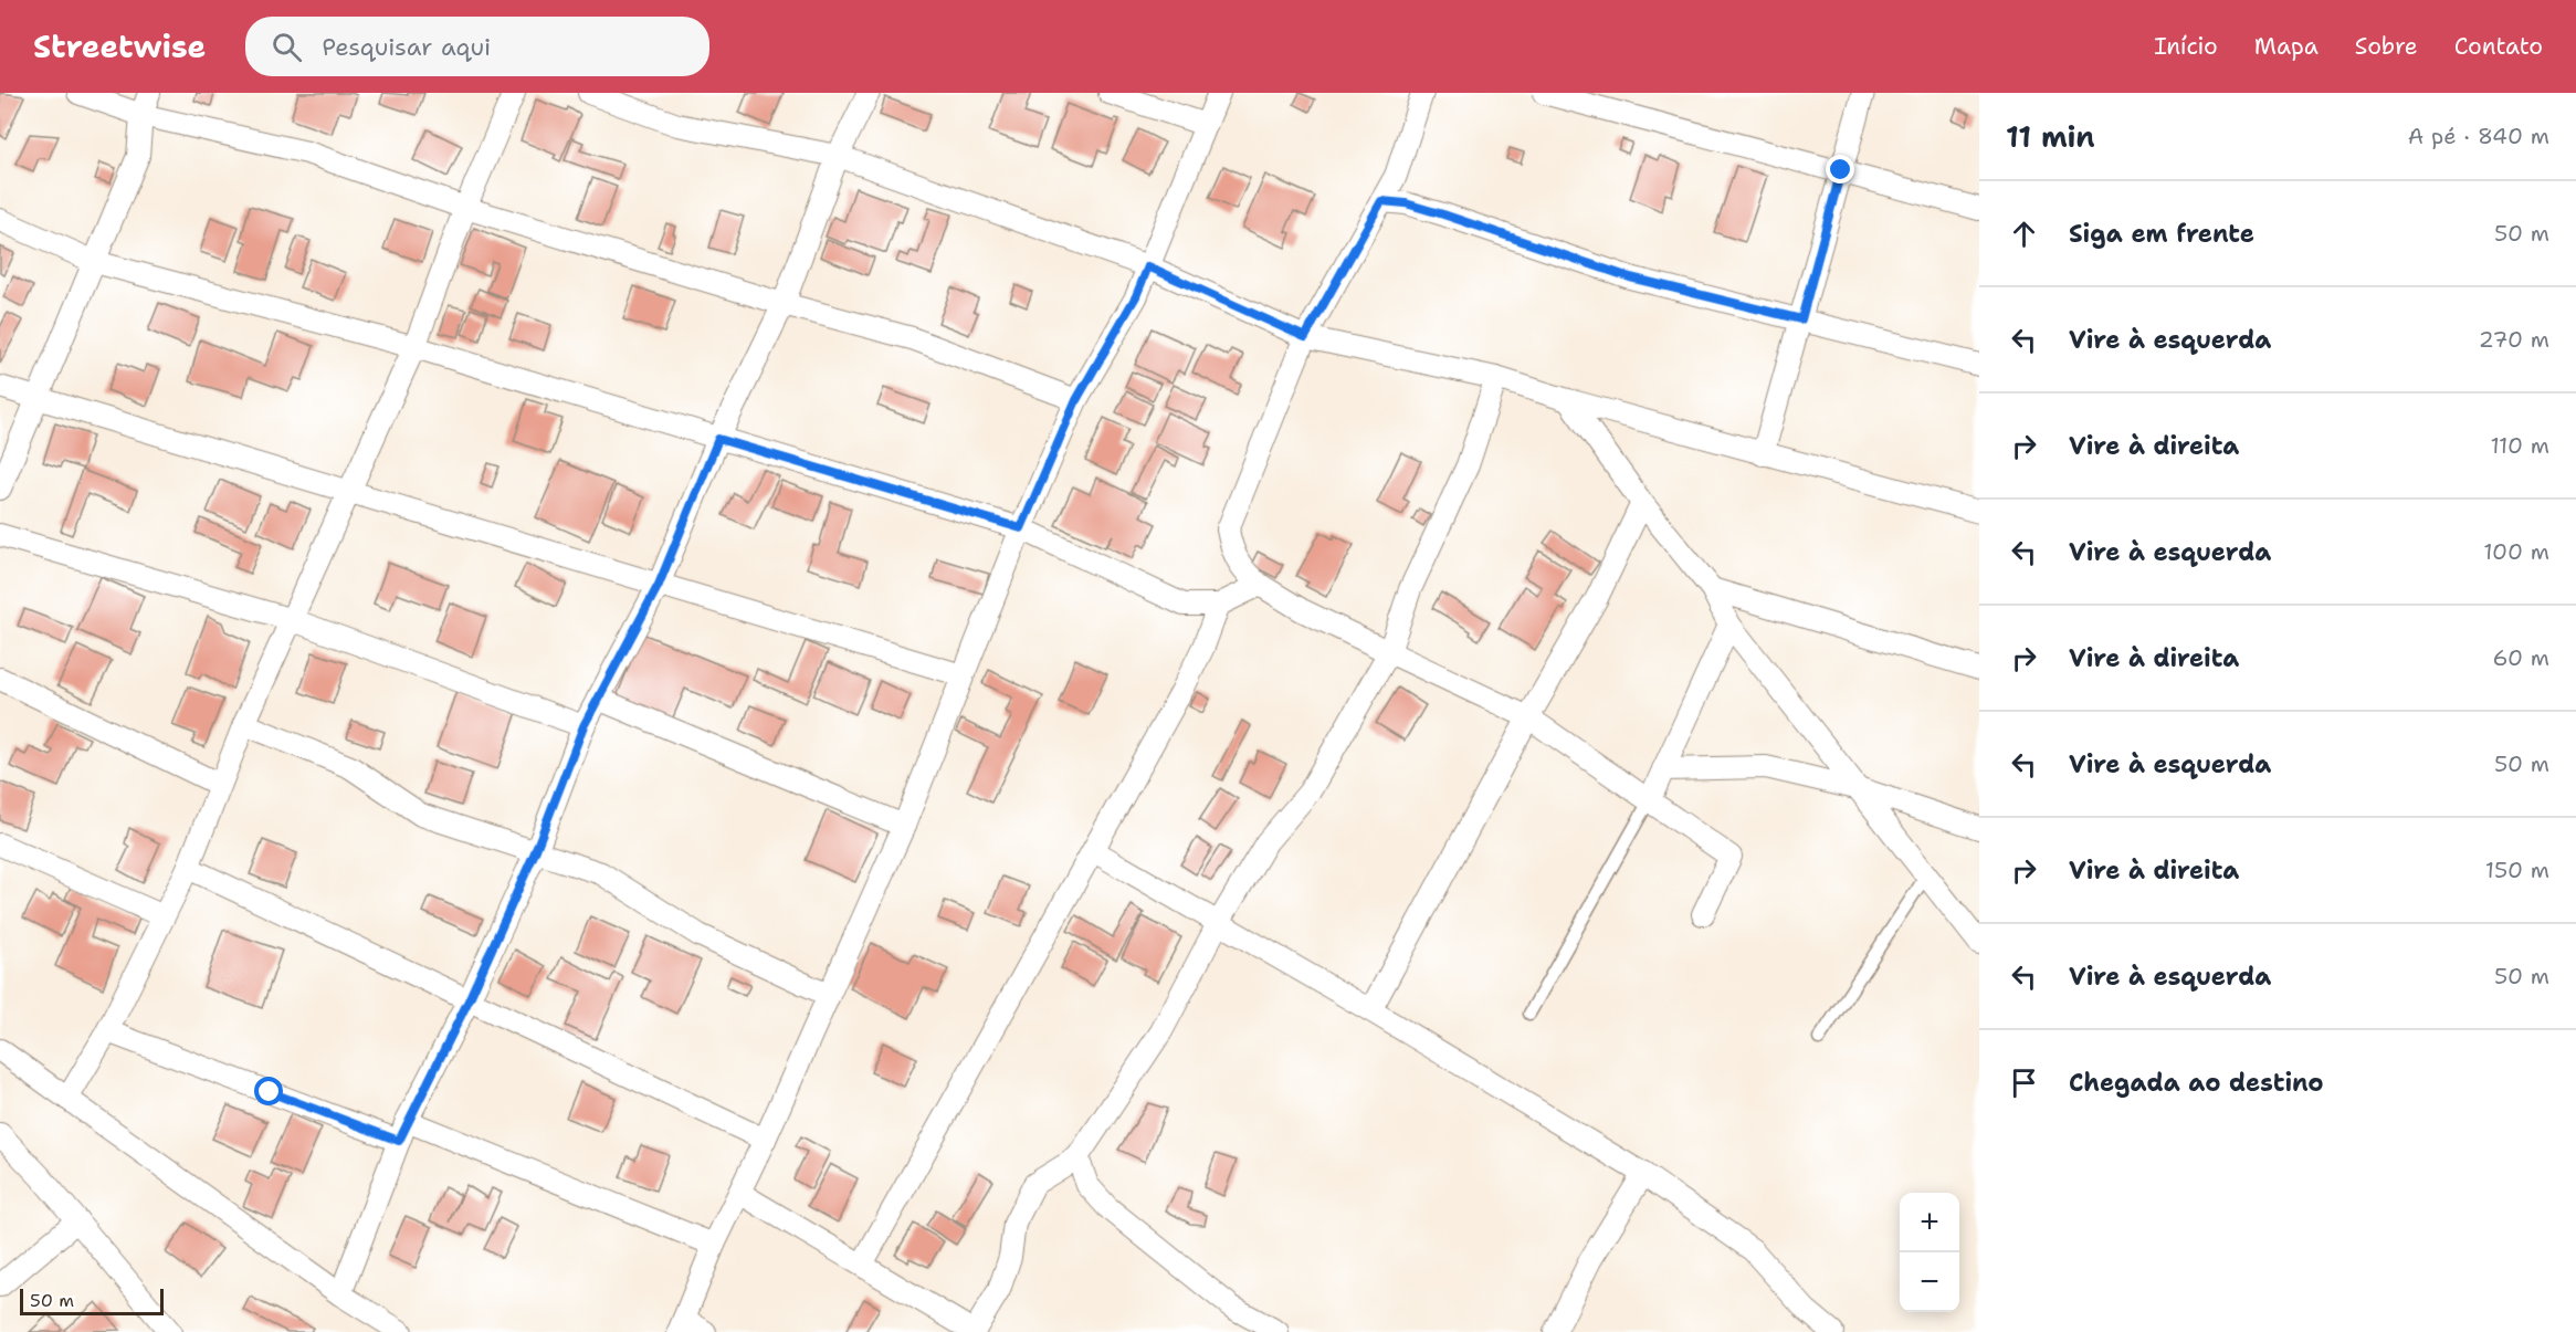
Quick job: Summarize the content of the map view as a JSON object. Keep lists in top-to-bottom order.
{
  "scale_bar": "50 m",
  "page": {
    "header": "Streetwise",
    "search": "Pesquisar aqui",
    "nav": [
      "Início",
      "Mapa",
      "Sobre",
      "Contato"
    ],
    "heading": ["11 min", "A pé · 840 m"],
    "list": [
      ["Siga em frente", "50 m"],
      ["Vire à esquerda", "270 m"],
      ["Vire à direita", "110 m"],
      ["Vire à esquerda", "100 m"],
      ["Vire à direita", "60 m"],
      ["Vire à esquerda", "50 m"],
      ["Vire à direita", "150 m"],
      ["Vire à esquerda", "50 m"],
      "Chegada ao destino"
    ],
    "map_buttons": ["+", "−"],
    "scale": "50 m"
  }
}
